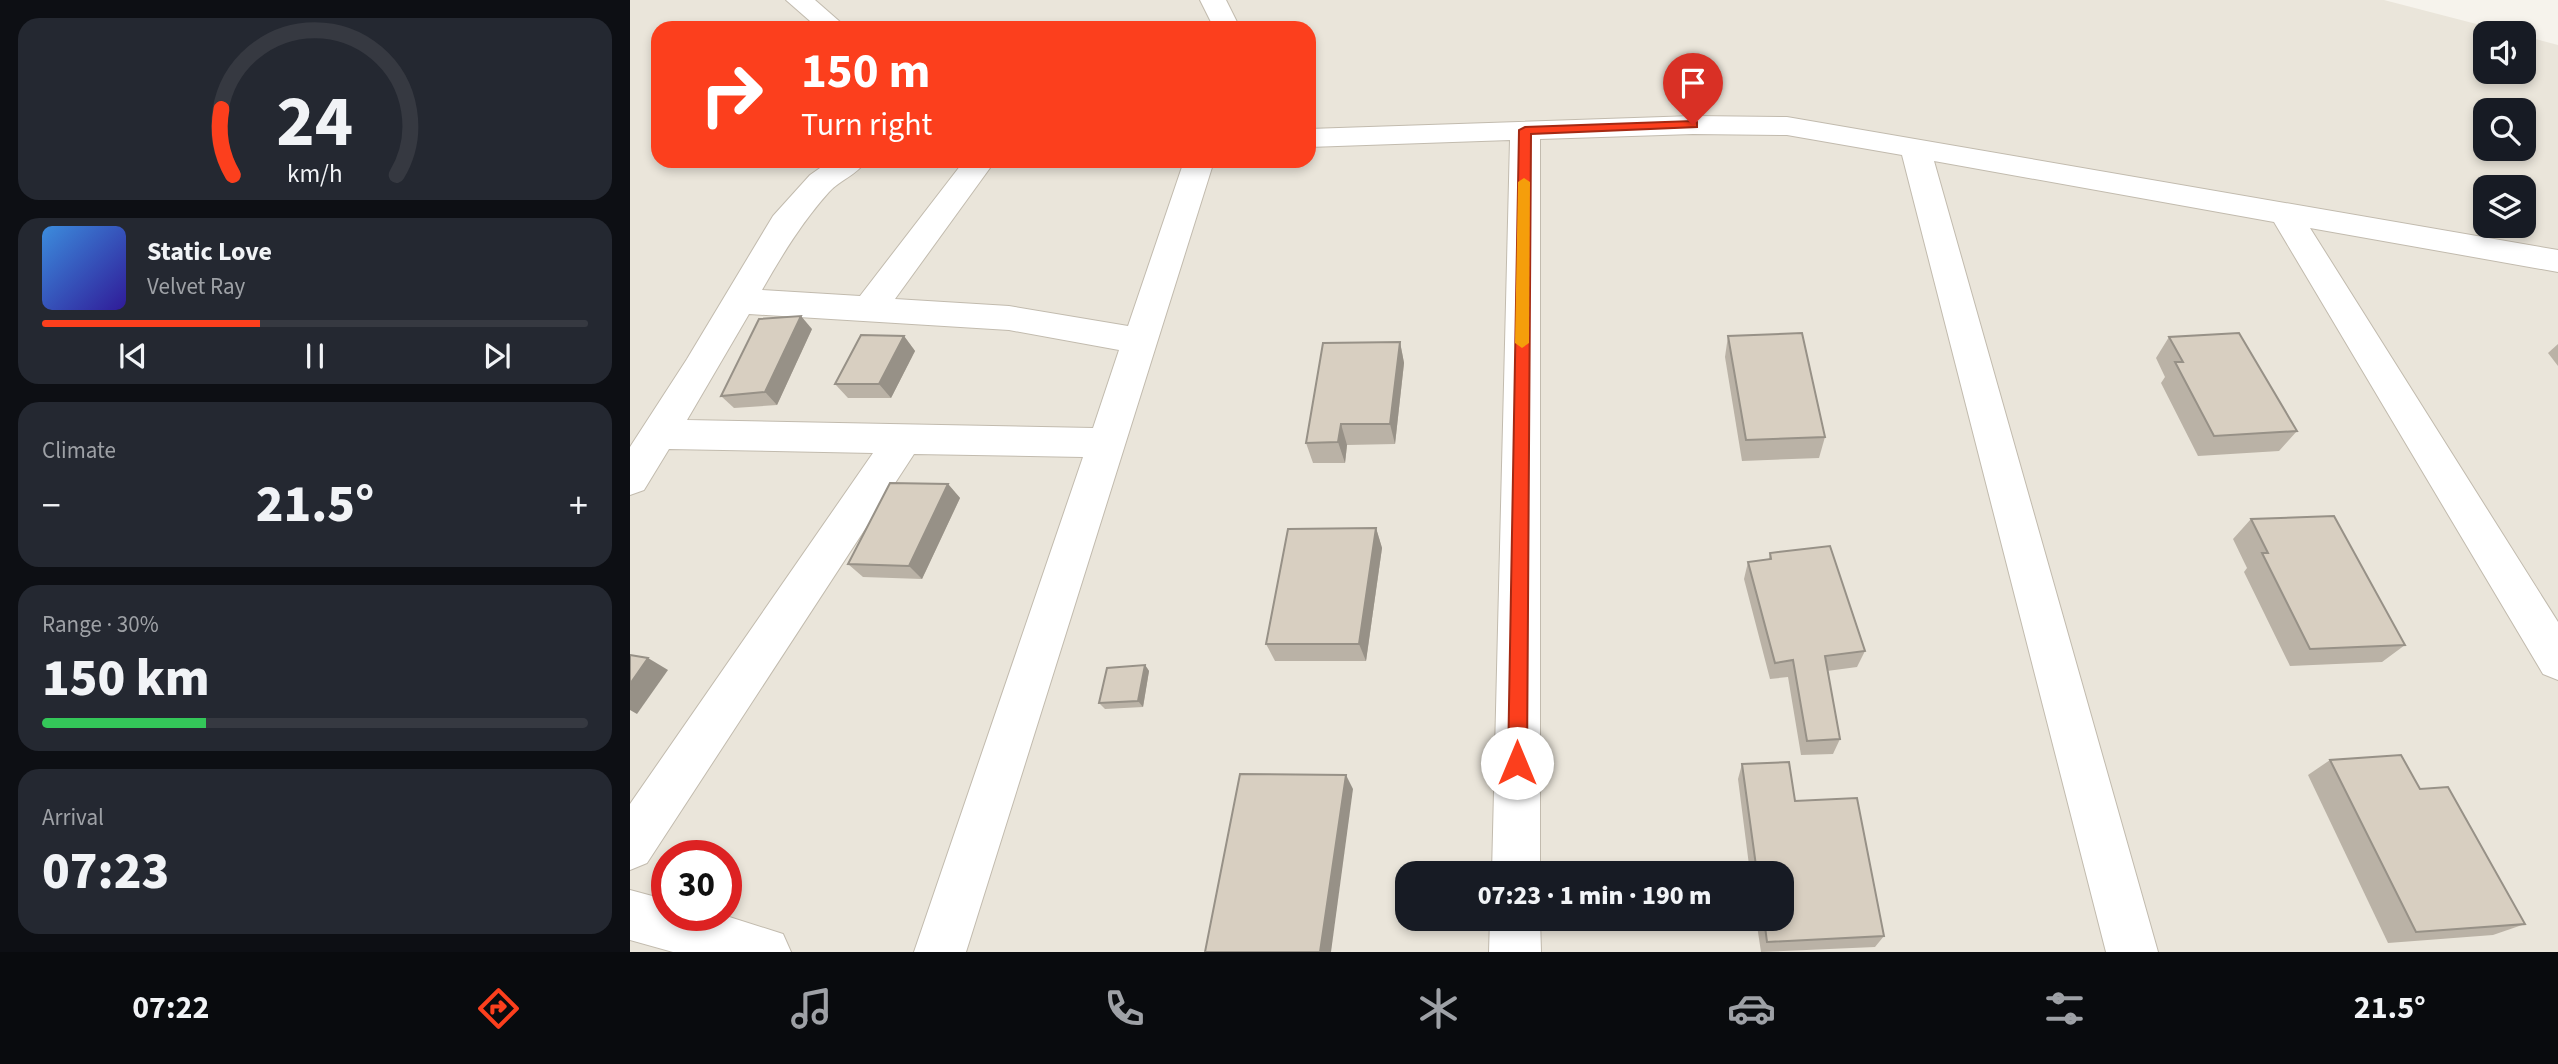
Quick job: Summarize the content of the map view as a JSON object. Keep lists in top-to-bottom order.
{
  "page": {
    "turn": ["150 m", "Turn right"],
    "song": ["Static Love", "Velvet Ray"],
    "tile": [
      "Climate",
      ["Range · 30%", "150 km"],
      ["Arrival", "07:23"]
    ],
    "heat": ["−", "21.5°", "+"],
    "limit": "30",
    "trip": "07:23 · 1 min · 190 m",
    "tabs": ["07:22", "21.5°"],
    "gauge": ["24", "km/h"]
  }
}
